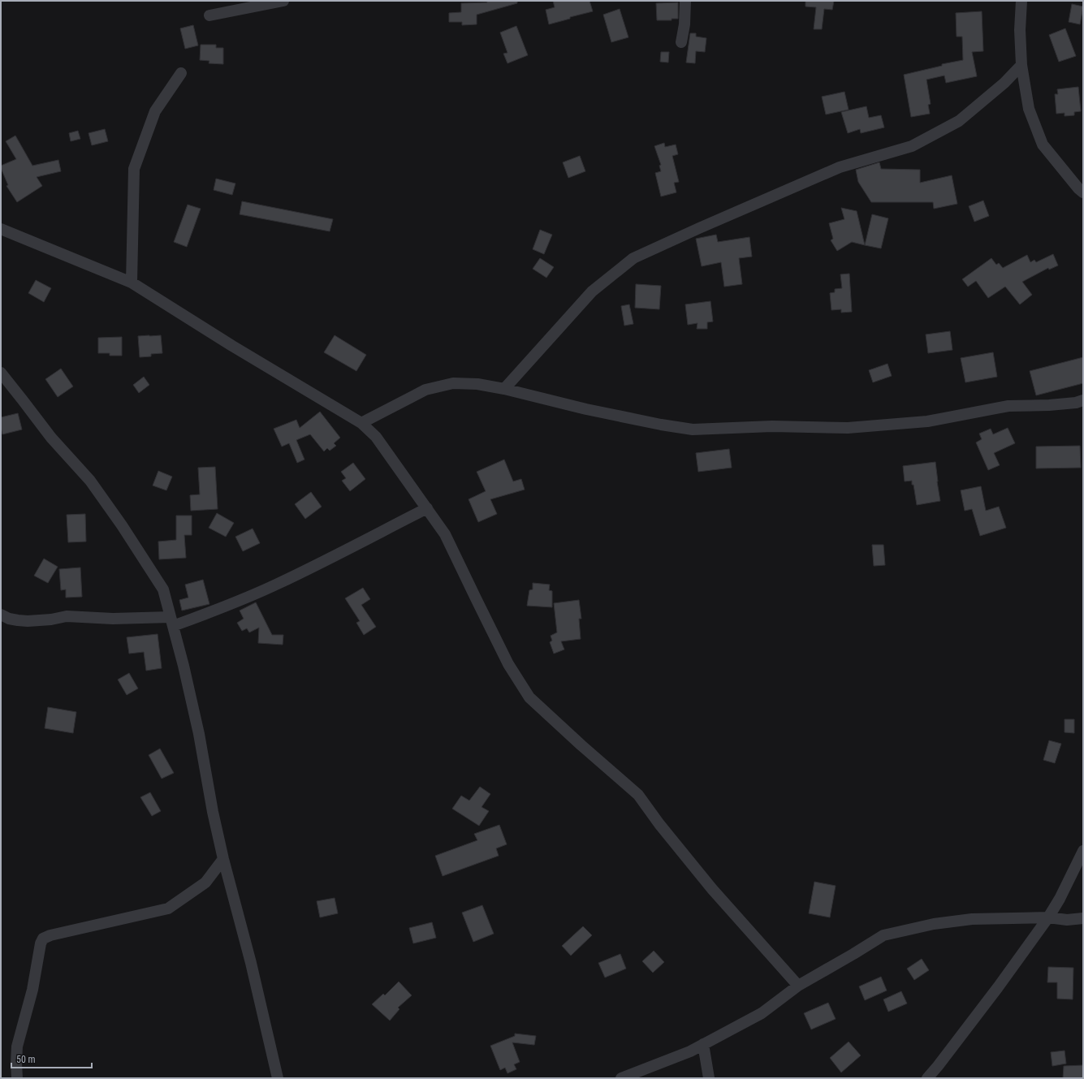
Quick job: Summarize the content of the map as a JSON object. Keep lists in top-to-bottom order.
{
  "scale_bar": "50 m"
}
